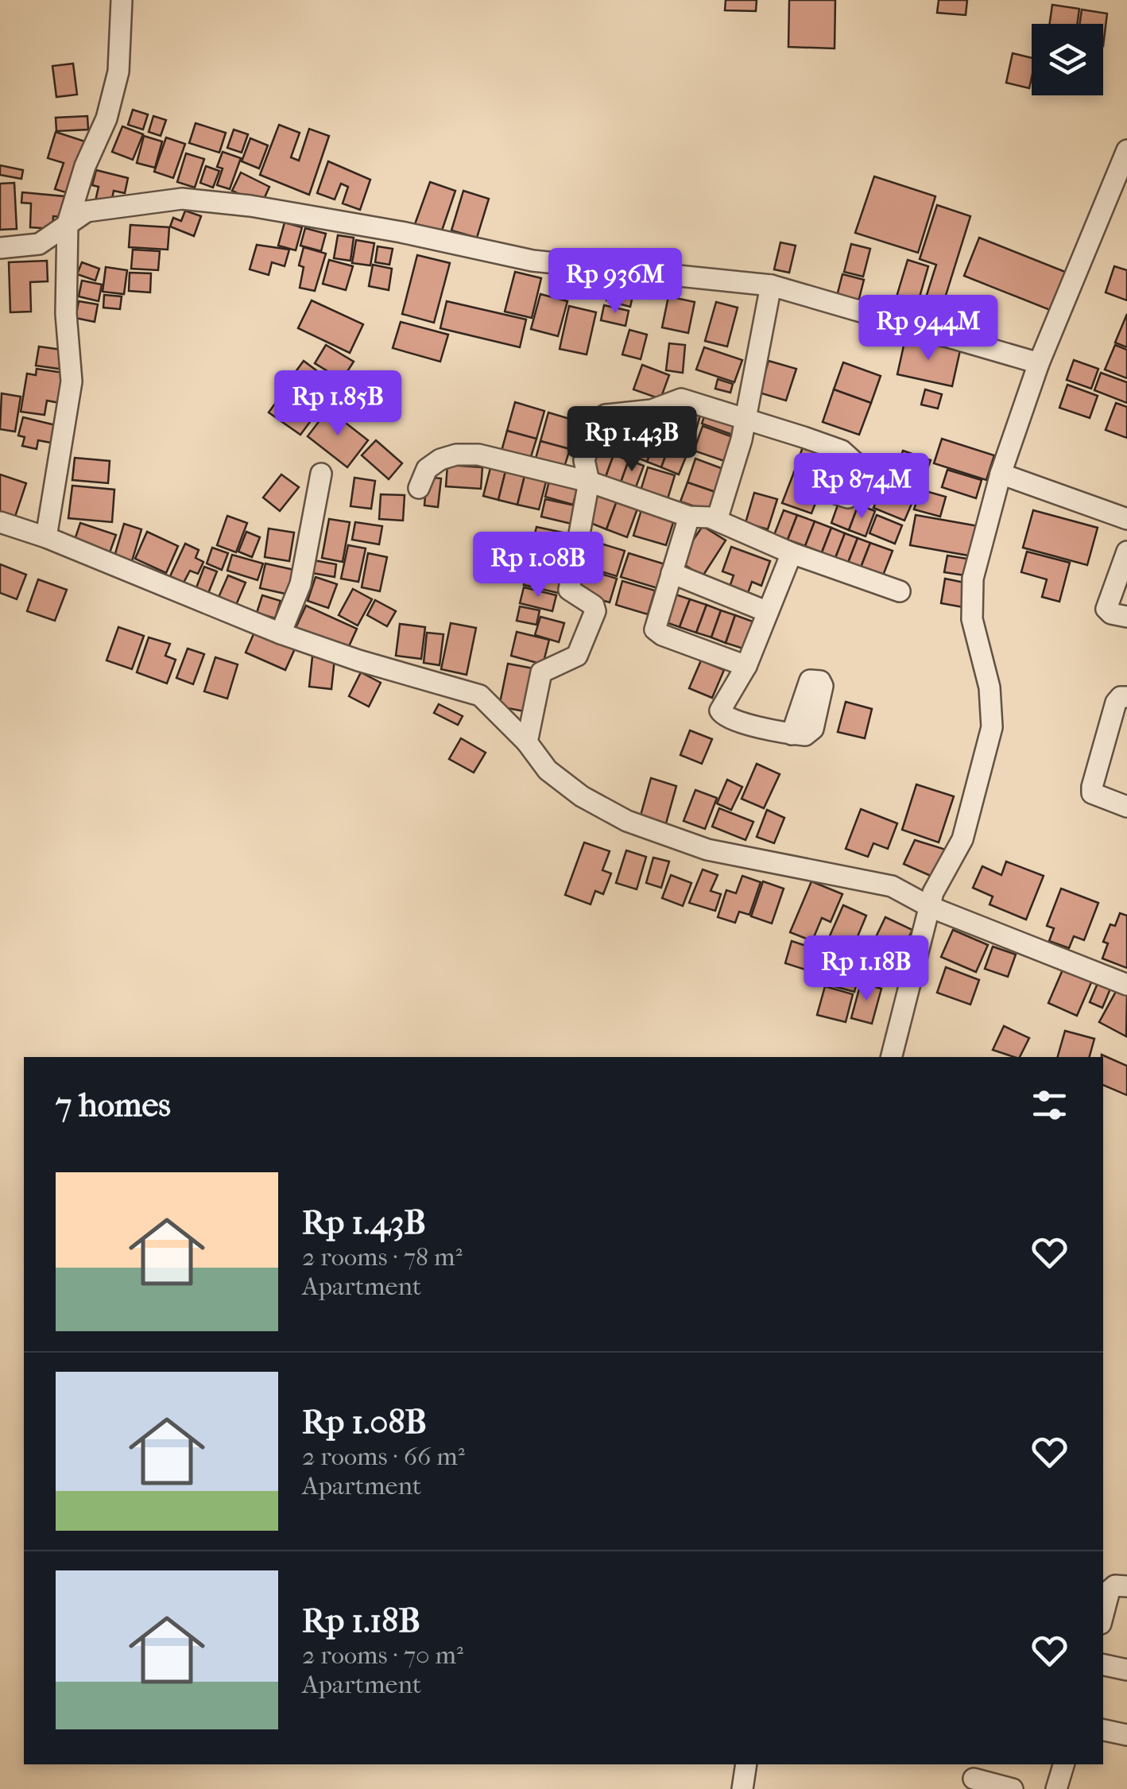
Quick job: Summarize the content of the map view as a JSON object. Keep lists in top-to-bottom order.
{
  "page": {
    "price": [
      "Rp 936M",
      "Rp 944M",
      "Rp 1.85B",
      "Rp 1.43B",
      "Rp 874M",
      "Rp 1.08B",
      "Rp 1.18B"
    ],
    "heading": "7 homes",
    "list": [
      {
        "name": "Rp 1.43B",
        "note": "2 rooms · 78 m² · Apartment"
      },
      {
        "name": "Rp 1.08B",
        "note": "2 rooms · 66 m² · Apartment"
      },
      {
        "name": "Rp 1.18B",
        "note": "2 rooms · 70 m² · Apartment"
      }
    ]
  }
}
